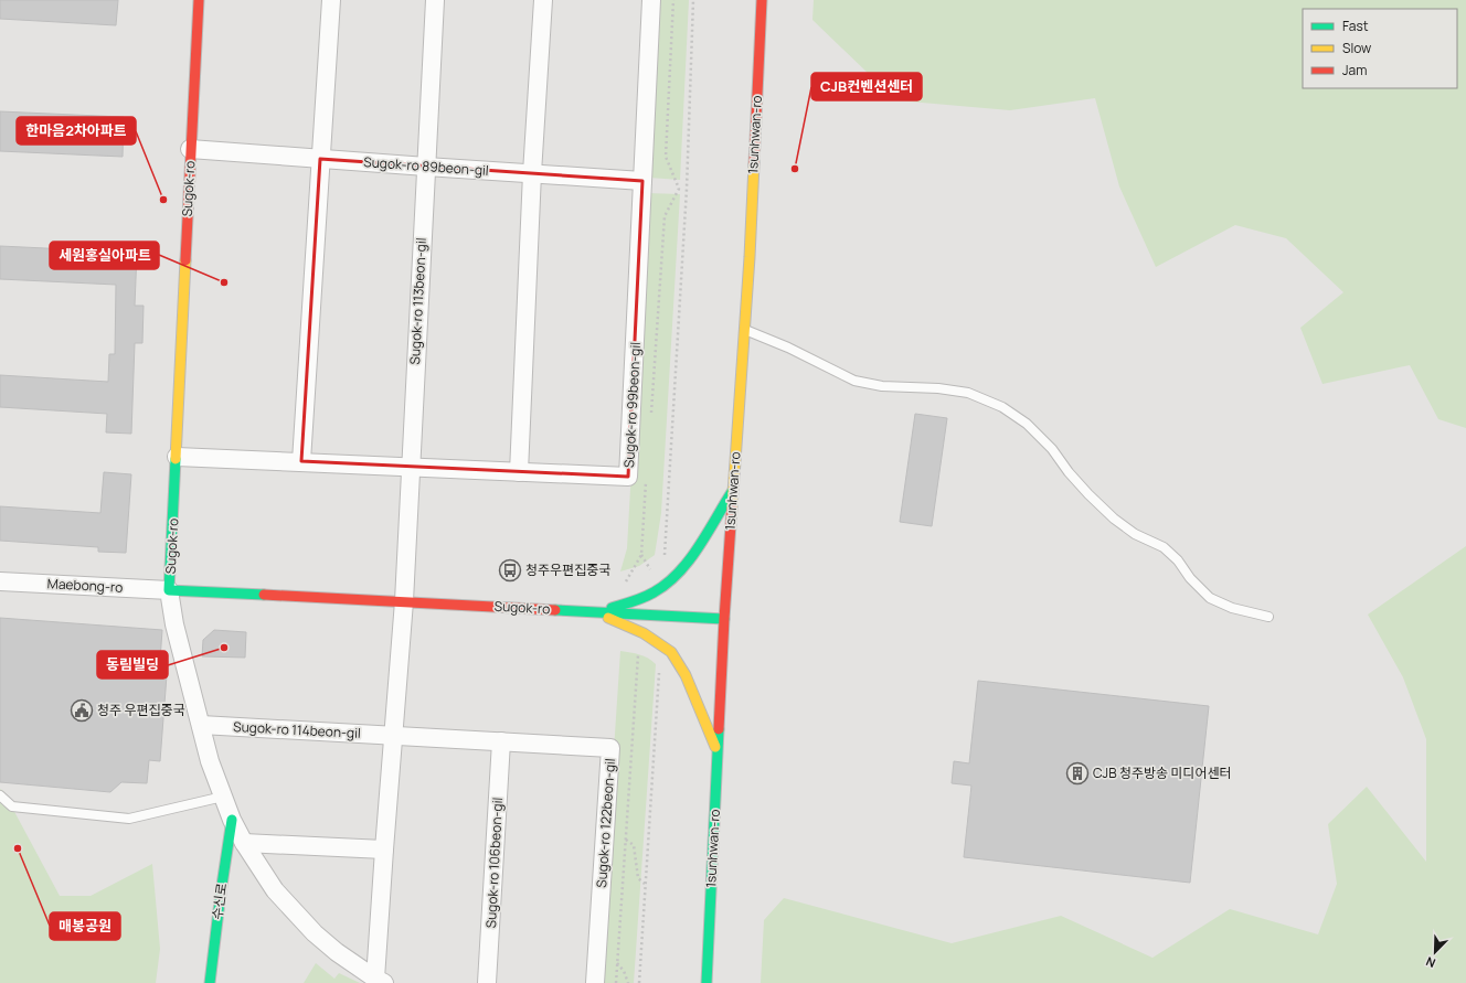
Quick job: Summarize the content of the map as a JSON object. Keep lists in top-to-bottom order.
{
  "streets": {
    "street": [
      "1sunhwan-ro",
      "Sugok-ro 89beon-gil",
      "Sugok-ro",
      "Sugok-ro 113beon-gil",
      "Sugok-ro 99beon-gil",
      "Maebong-ro",
      "Sugok-ro 114beon-gil",
      "Sugok-ro 122beon-gil",
      "Sugok-ro 106beon-gil",
      "수신로"
    ]
  },
  "crossings": [
    ["1sunhwan-ro", "Sugok-ro"],
    ["Sugok-ro 89beon-gil", "Sugok-ro"],
    ["Sugok-ro 89beon-gil", "Sugok-ro 113beon-gil"],
    ["Sugok-ro 89beon-gil", "Sugok-ro 99beon-gil"],
    ["Sugok-ro", "Sugok-ro 113beon-gil"],
    ["Sugok-ro", "Sugok-ro 99beon-gil"],
    ["Sugok-ro", "Maebong-ro"],
    ["Sugok-ro 113beon-gil", "Sugok-ro 99beon-gil"],
    ["Sugok-ro 114beon-gil", "Sugok-ro 122beon-gil"],
    ["Sugok-ro 122beon-gil", "Sugok-ro 106beon-gil"]
  ],
  "places": {
    "other": [
      "CJB컨벤션센터",
      "한마음2차아파트",
      "세원홍실아파트",
      "동림빌딩",
      "매봉공원"
    ],
    "bus stop": ["청주우편집중국"],
    "public building": ["청주 우편집중국"],
    "building": ["CJB 청주방송 미디어센터"]
  },
  "legend": ["Fast", "Slow", "Jam"],
  "north": "bottom left"
}
